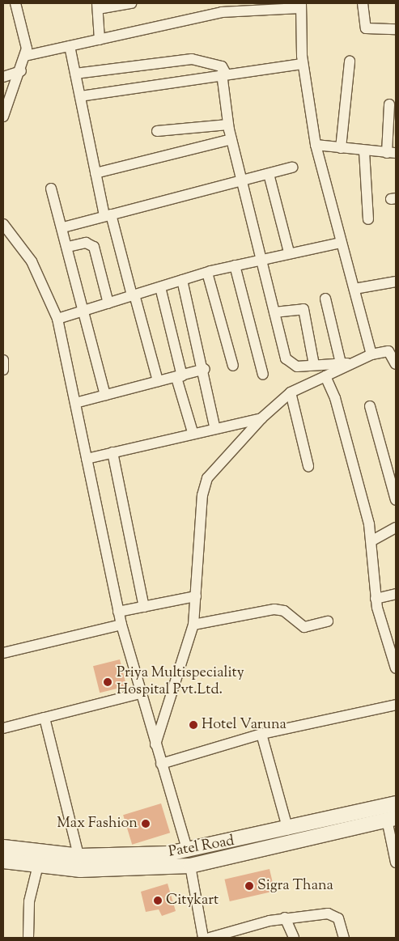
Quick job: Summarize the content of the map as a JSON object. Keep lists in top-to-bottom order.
{
  "streets": {
    "street": ["Patel Road"]
  },
  "places": [
    "Priya Multispeciality Hospital Pvt.Ltd.",
    "Hotel Varuna",
    "Max Fashion",
    "Sigra Thana",
    "Citykart"
  ]
}
